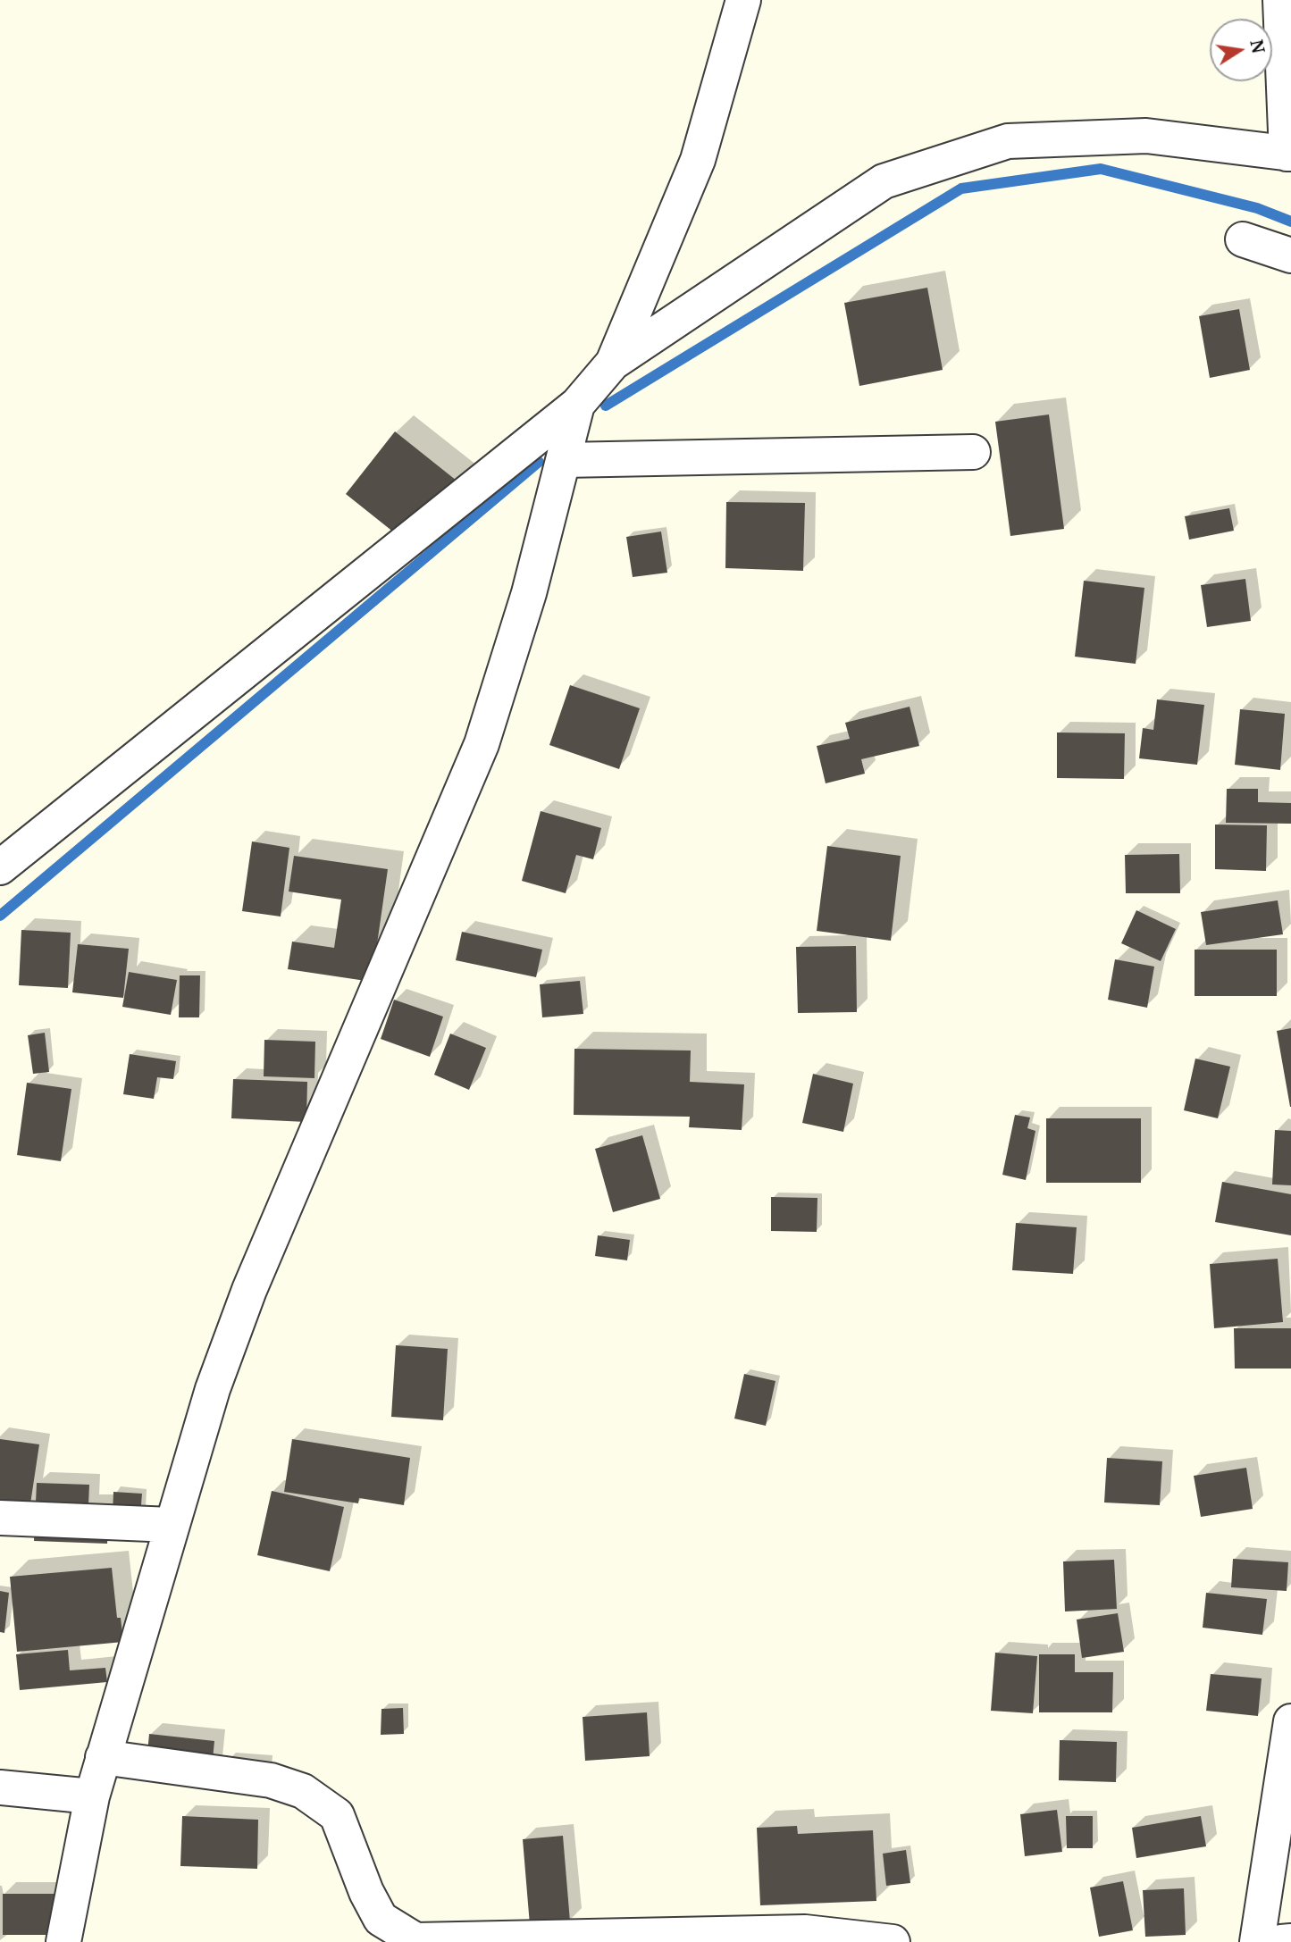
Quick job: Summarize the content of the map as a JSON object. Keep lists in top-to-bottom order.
{
  "north": "right"
}
